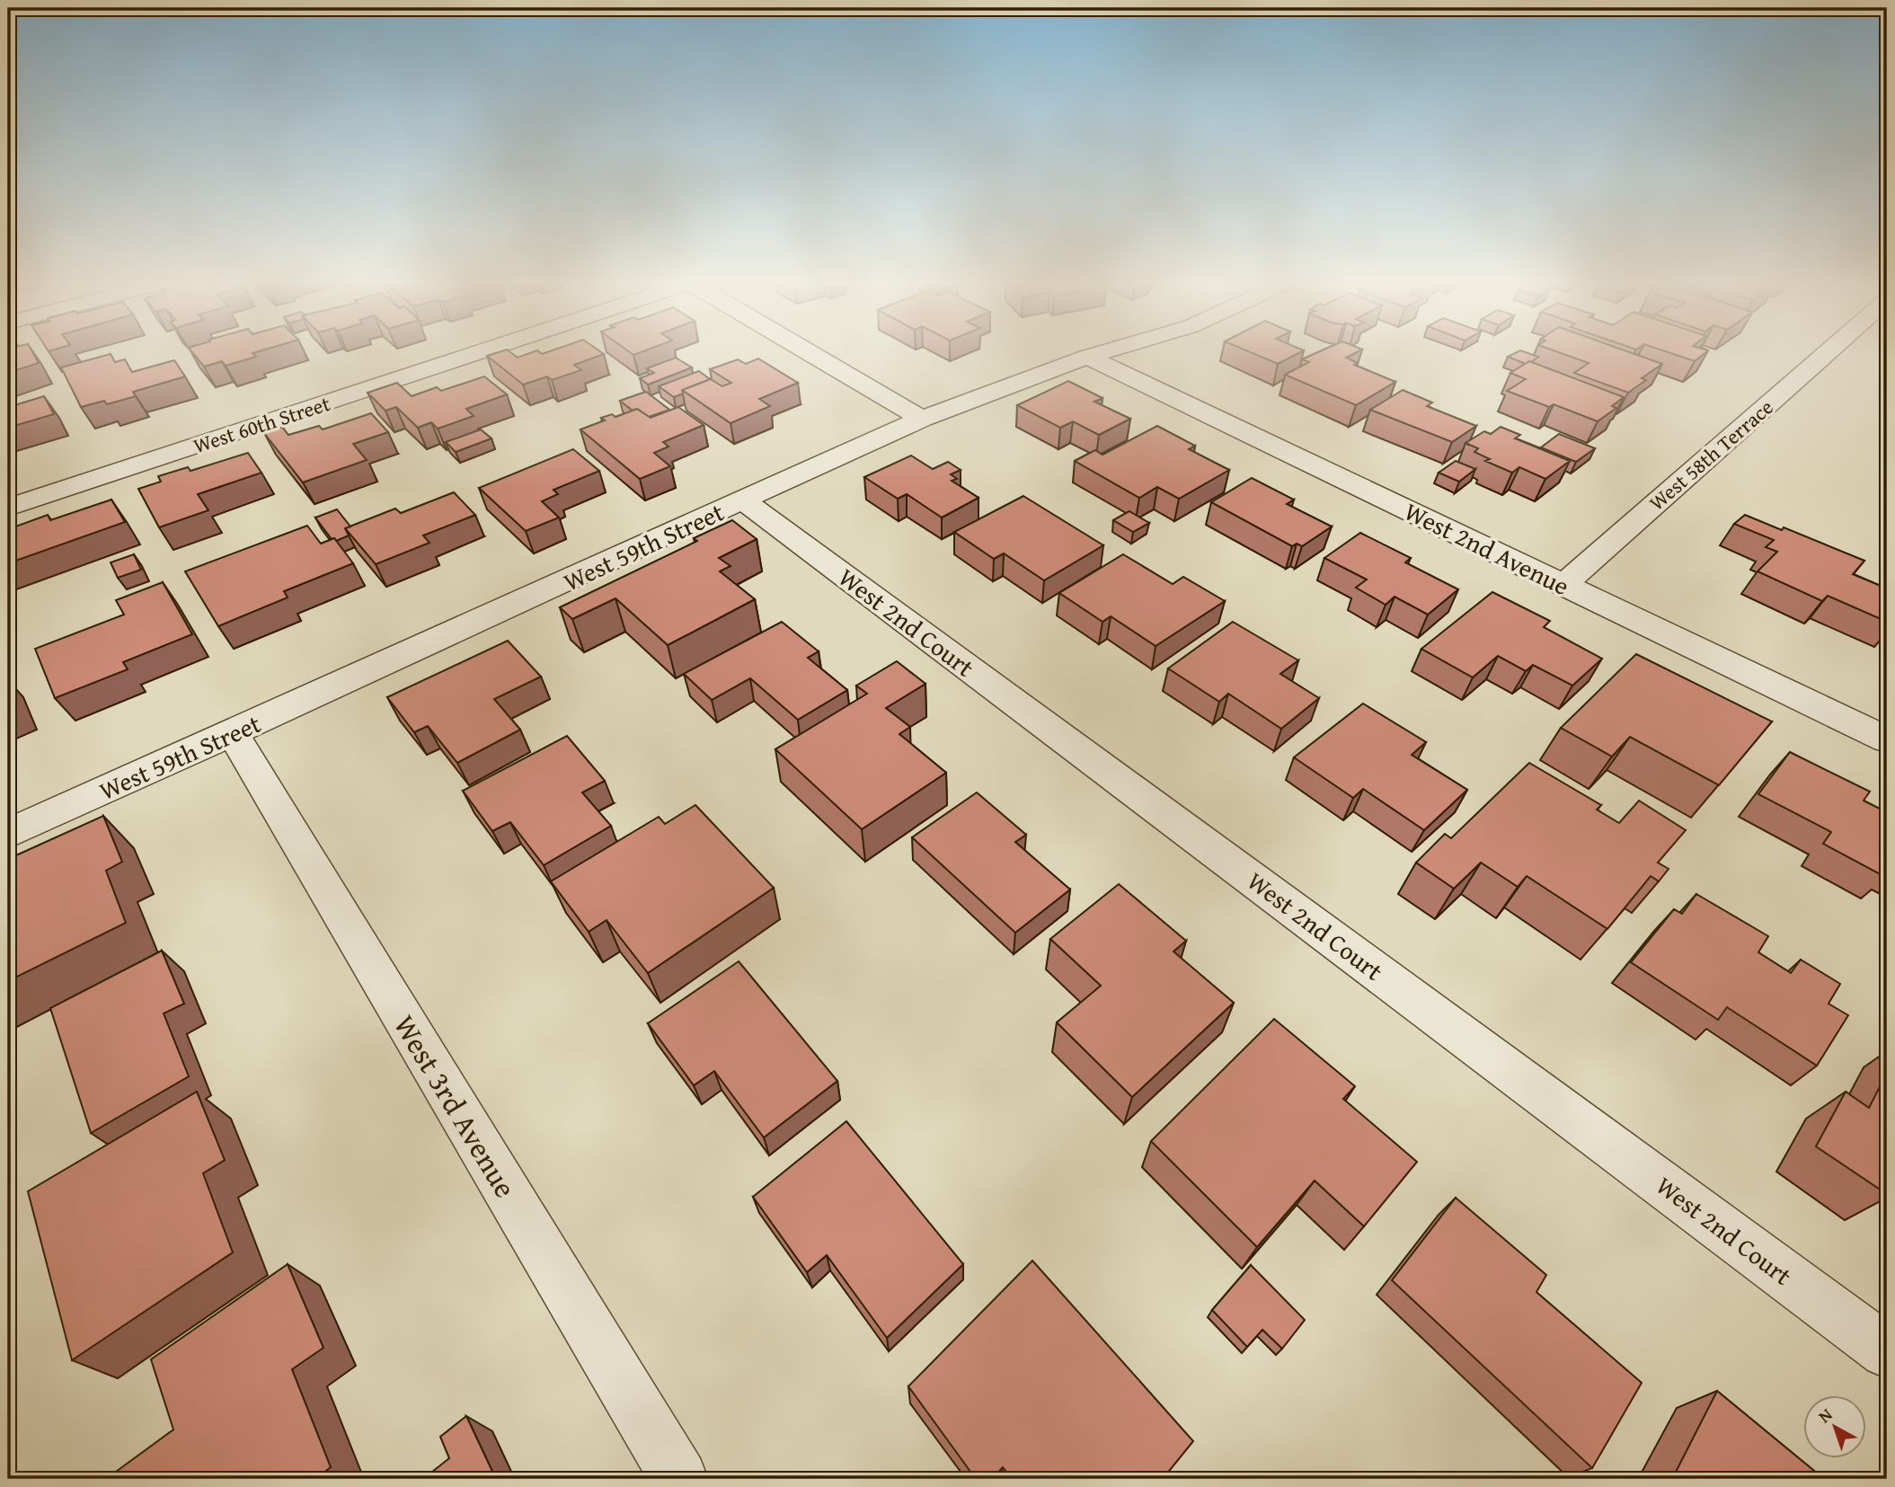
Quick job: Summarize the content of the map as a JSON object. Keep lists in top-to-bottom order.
{
  "streets": {
    "street": [
      "West 60th Street",
      "West 58th Terrace",
      "West 59th Street",
      "West 2nd Avenue",
      "West 2nd Court",
      "West 3rd Avenue"
    ]
  },
  "crossings": [
    ["West 58th Terrace", "West 2nd Avenue"],
    ["West 59th Street", "West 2nd Avenue"],
    ["West 59th Street", "West 2nd Court"],
    ["West 59th Street", "West 3rd Avenue"]
  ],
  "north": "top left"
}
